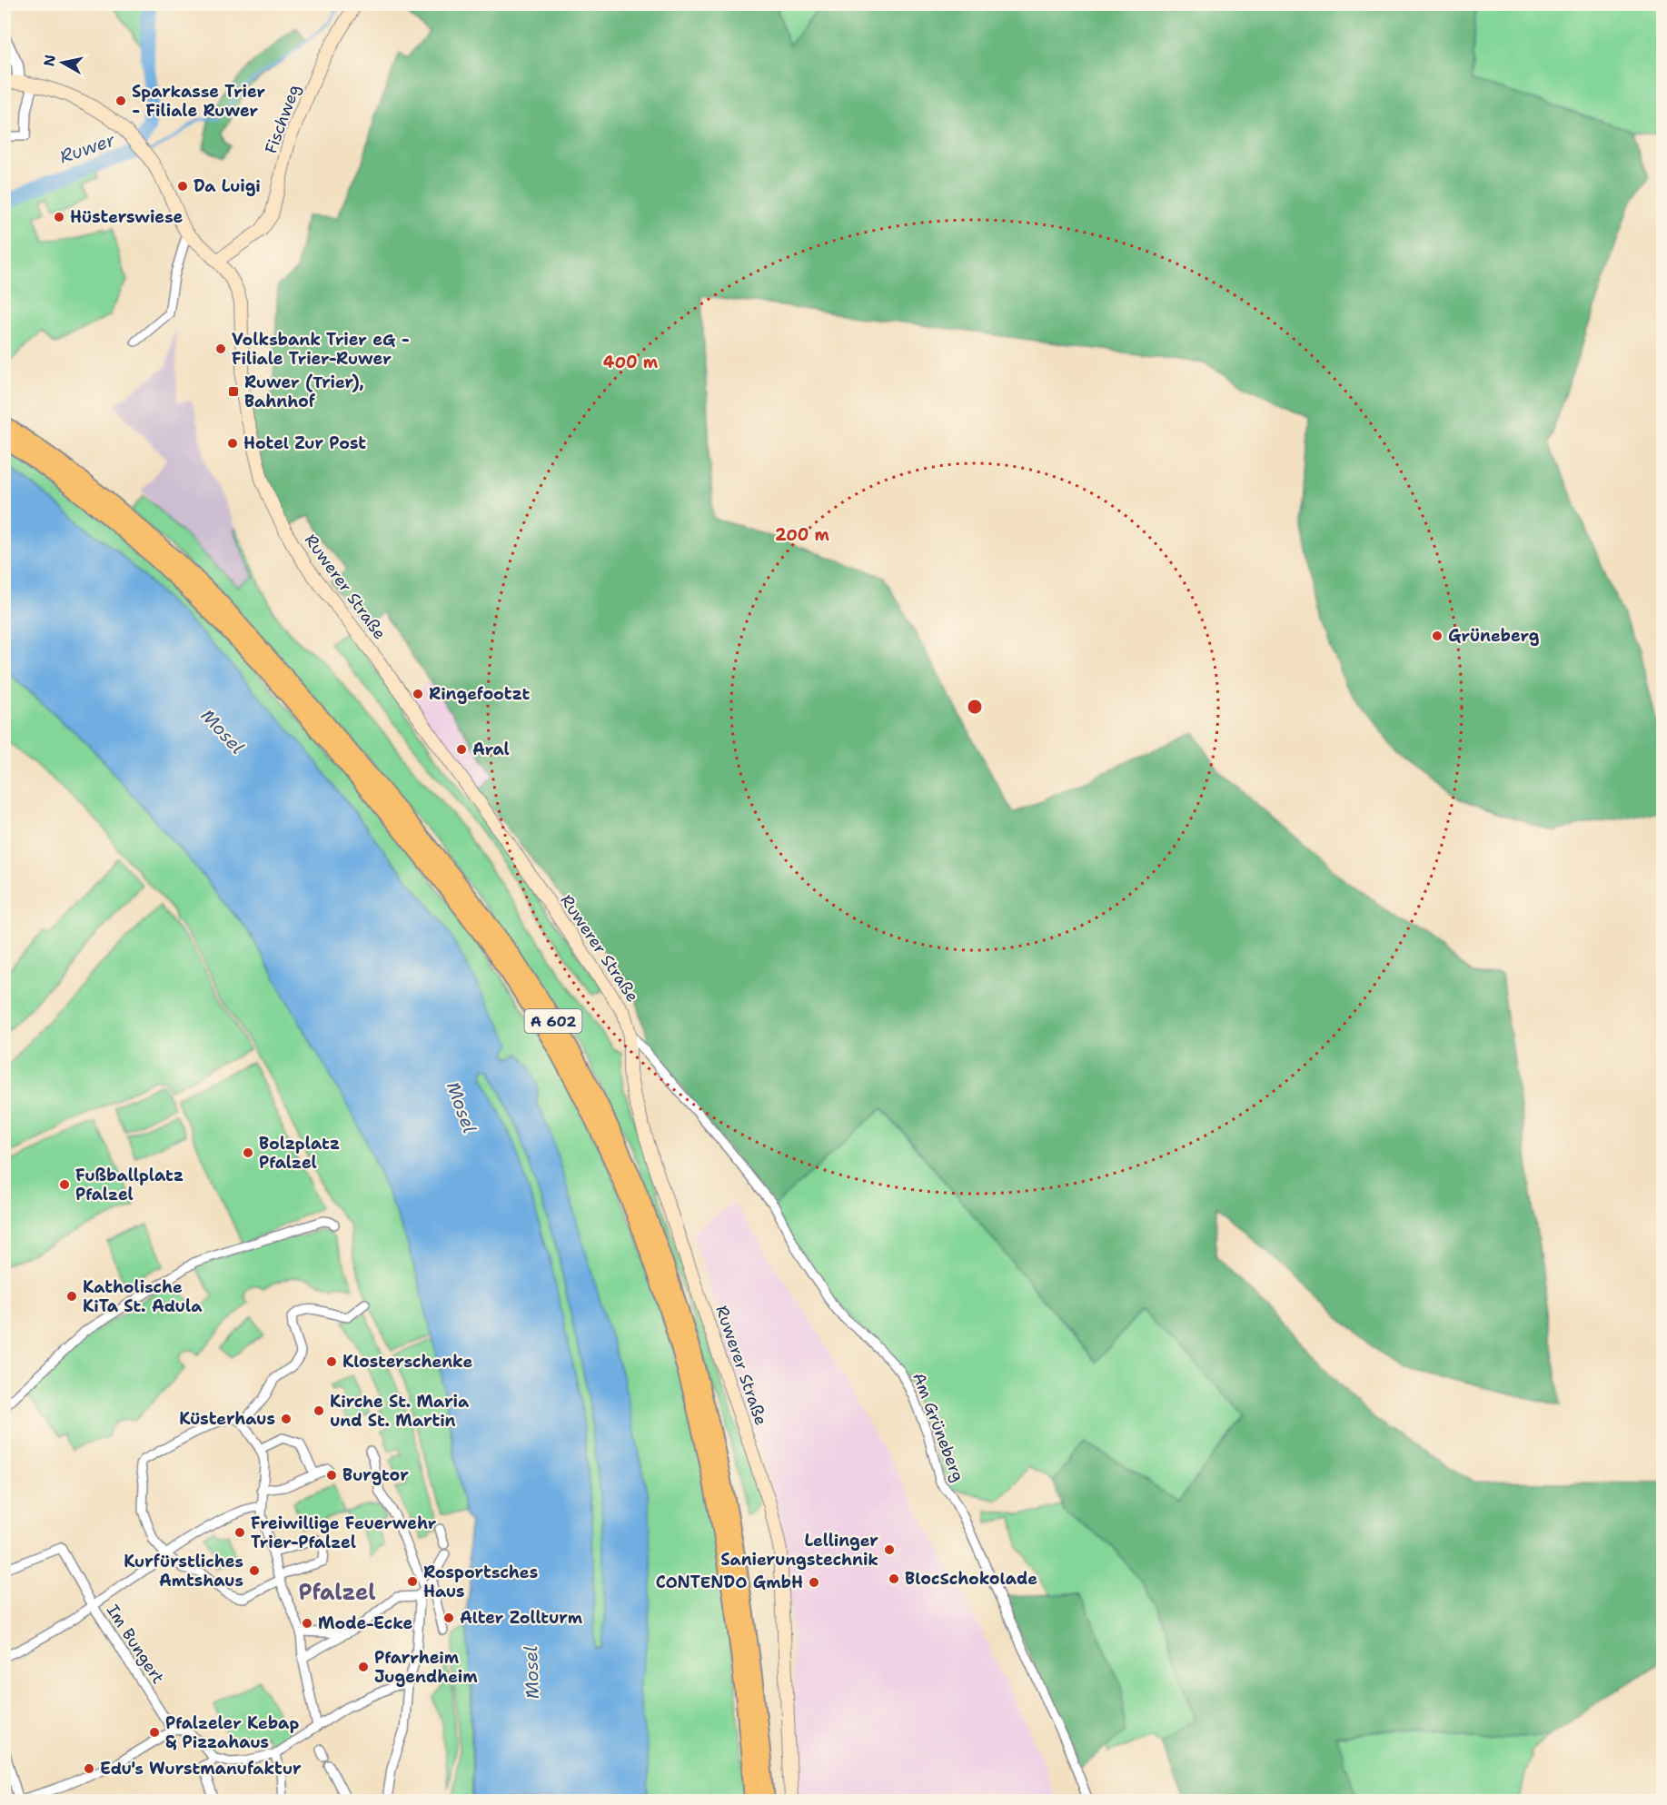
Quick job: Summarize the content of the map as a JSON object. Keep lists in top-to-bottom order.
{
  "streets": {
    "highway": ["A 602"],
    "main road": ["Fischweg", "Ruwerer Straße"],
    "street": ["Am Grüneberg", "Im Bungert"]
  },
  "crossings": [
    ["Fischweg", "Ruwerer Straße"],
    ["Ruwerer Straße", "Am Grüneberg"]
  ],
  "districts": ["Pfalzel"],
  "water": ["Ruwer", "Mosel"],
  "places": {
    "other": [
      "Sparkasse Trier - Filiale Ruwer",
      "Da Luigi",
      "Hüsterswiese",
      "Volksbank Trier eG - Filiale Trier-Ruwer",
      "Hotel Zur Post",
      "Grüneberg",
      "Ringefootzt",
      "Aral",
      "Bolzplatz Pfalzel",
      "Fußballplatz Pfalzel",
      "Katholische KiTa St. Adula",
      "Klosterschenke",
      "Kirche St. Maria und St. Martin",
      "Küsterhaus",
      "Burgtor",
      "Freiwillige Feuerwehr Trier-Pfalzel",
      "Lellinger Sanierungstechnik",
      "Kurfürstliches Amtshaus",
      "BlocSchokolade",
      "Rosportsches Haus",
      "CONTENDO GmbH",
      "Alter Zollturm",
      "Mode-Ecke",
      "Pfarrheim Jugendheim",
      "Pfalzeler Kebap & Pizzahaus",
      "Edu's Wurstmanufaktur"
    ],
    "transit": ["Ruwer (Trier), Bahnhof"]
  },
  "north": "left",
  "rings": ["400 m", "200 m"]
}
